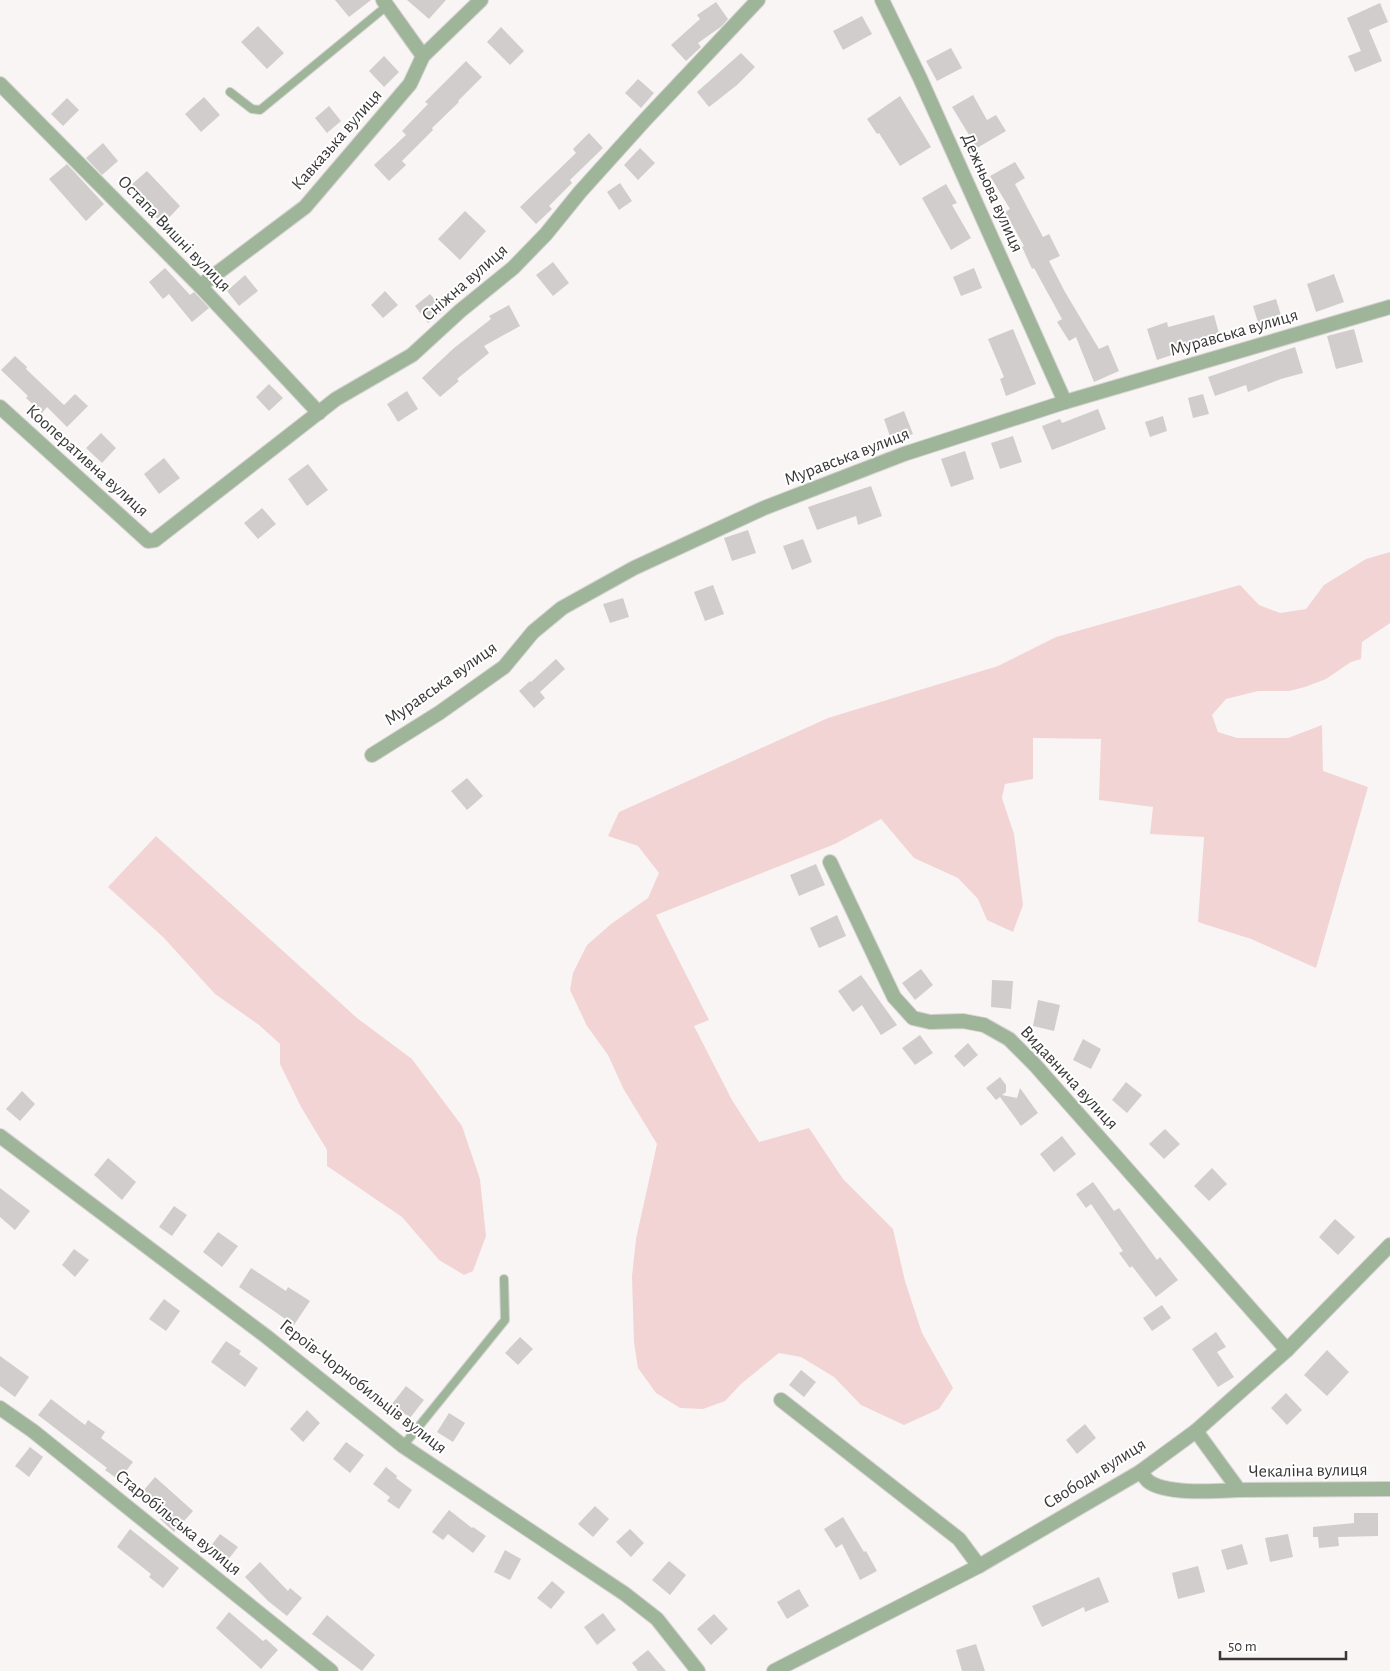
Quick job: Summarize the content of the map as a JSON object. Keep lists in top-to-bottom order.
{
  "streets": {
    "street": [
      "Кавказька вулиця",
      "Дежньова вулиця",
      "Остапа Вишні вулиця",
      "Сніжна вулиця",
      "Муравська вулиця",
      "Кооперативна вулиця",
      "Видавнича вулиця",
      "Героїв-Чорнобильців вулиця",
      "Чекаліна вулиця",
      "Свободи вулиця",
      "Старобільська вулиця"
    ]
  },
  "crossings": [
    ["Кавказька вулиця", "Остапа Вишні вулиця"],
    ["Дежньова вулиця", "Муравська вулиця"],
    ["Остапа Вишні вулиця", "Сніжна вулиця"],
    ["Сніжна вулиця", "Кооперативна вулиця"],
    ["Видавнича вулиця", "Свободи вулиця"],
    ["Чекаліна вулиця", "Свободи вулиця"]
  ],
  "scale_bar": "50 m"
}
